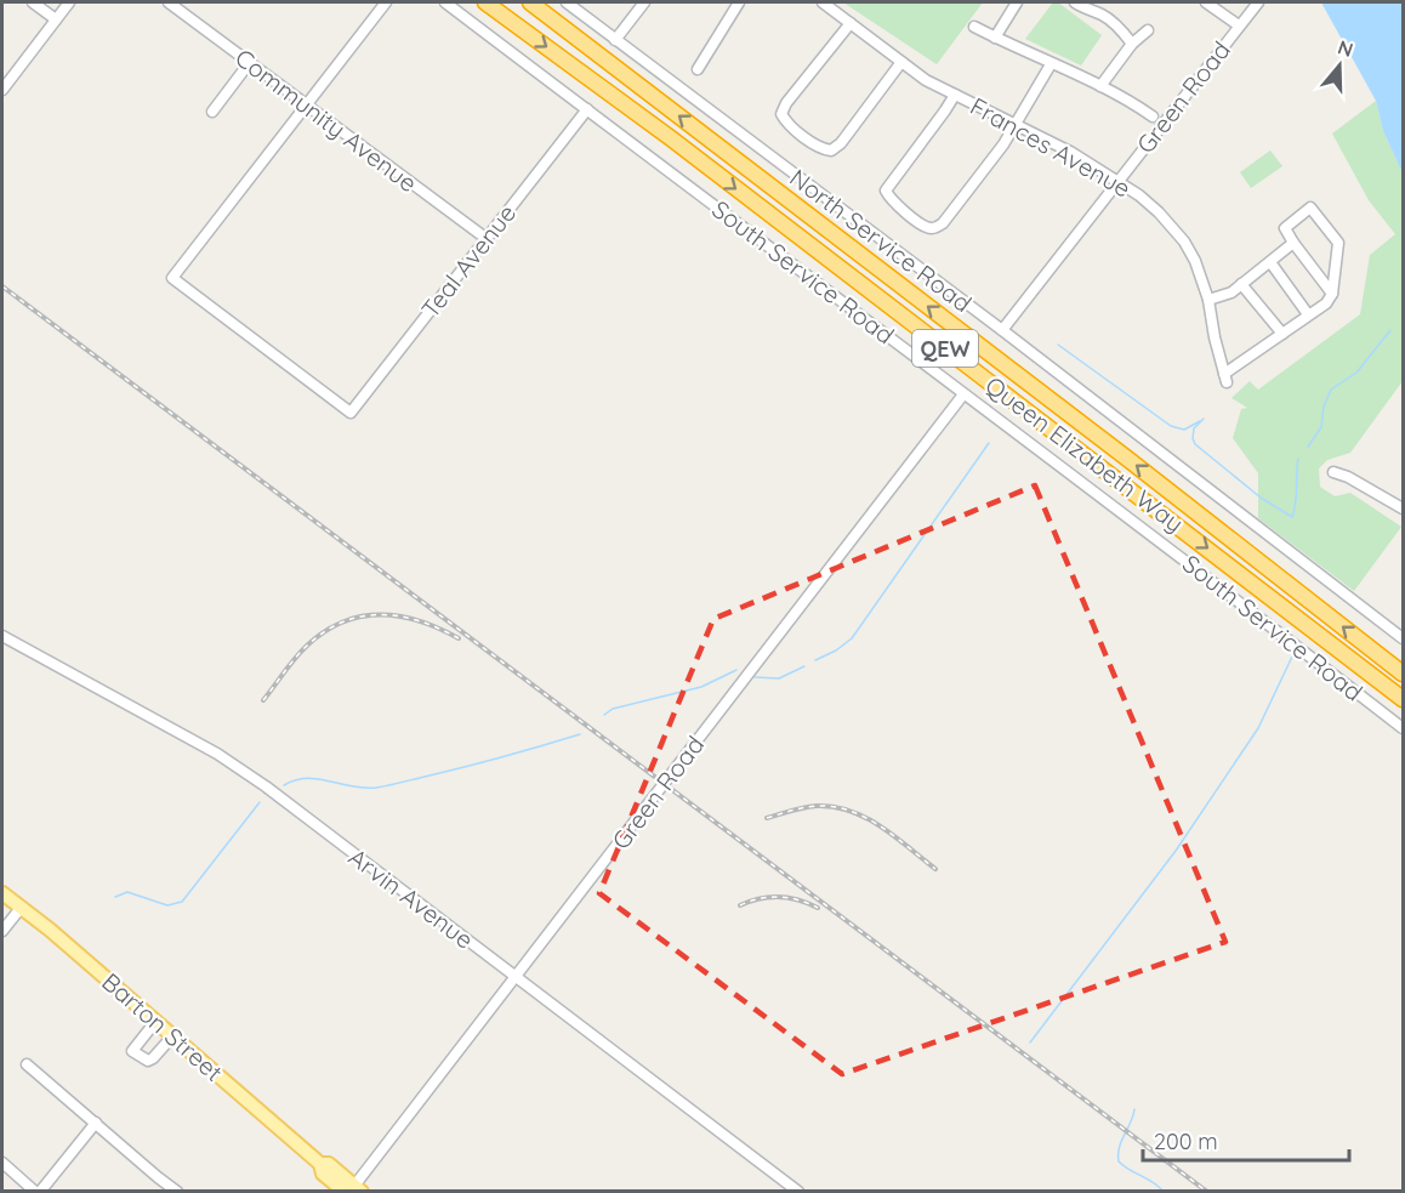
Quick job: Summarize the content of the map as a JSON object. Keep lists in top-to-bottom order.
{
  "streets": {
    "highway": ["QEW", "Queen Elizabeth Way"],
    "main road": ["Barton Street"],
    "street": [
      "Green Road",
      "Community Avenue",
      "Frances Avenue",
      "North Service Road",
      "Teal Avenue",
      "South Service Road",
      "Arvin Avenue"
    ]
  },
  "crossings": [
    ["Green Road", "Frances Avenue"],
    ["Green Road", "North Service Road"],
    ["Green Road", "South Service Road"],
    ["Green Road", "Arvin Avenue"],
    ["Green Road", "Barton Street"],
    ["Community Avenue", "Teal Avenue"],
    ["Teal Avenue", "South Service Road"]
  ],
  "scale_bar": "200 m",
  "north": "top"
}
